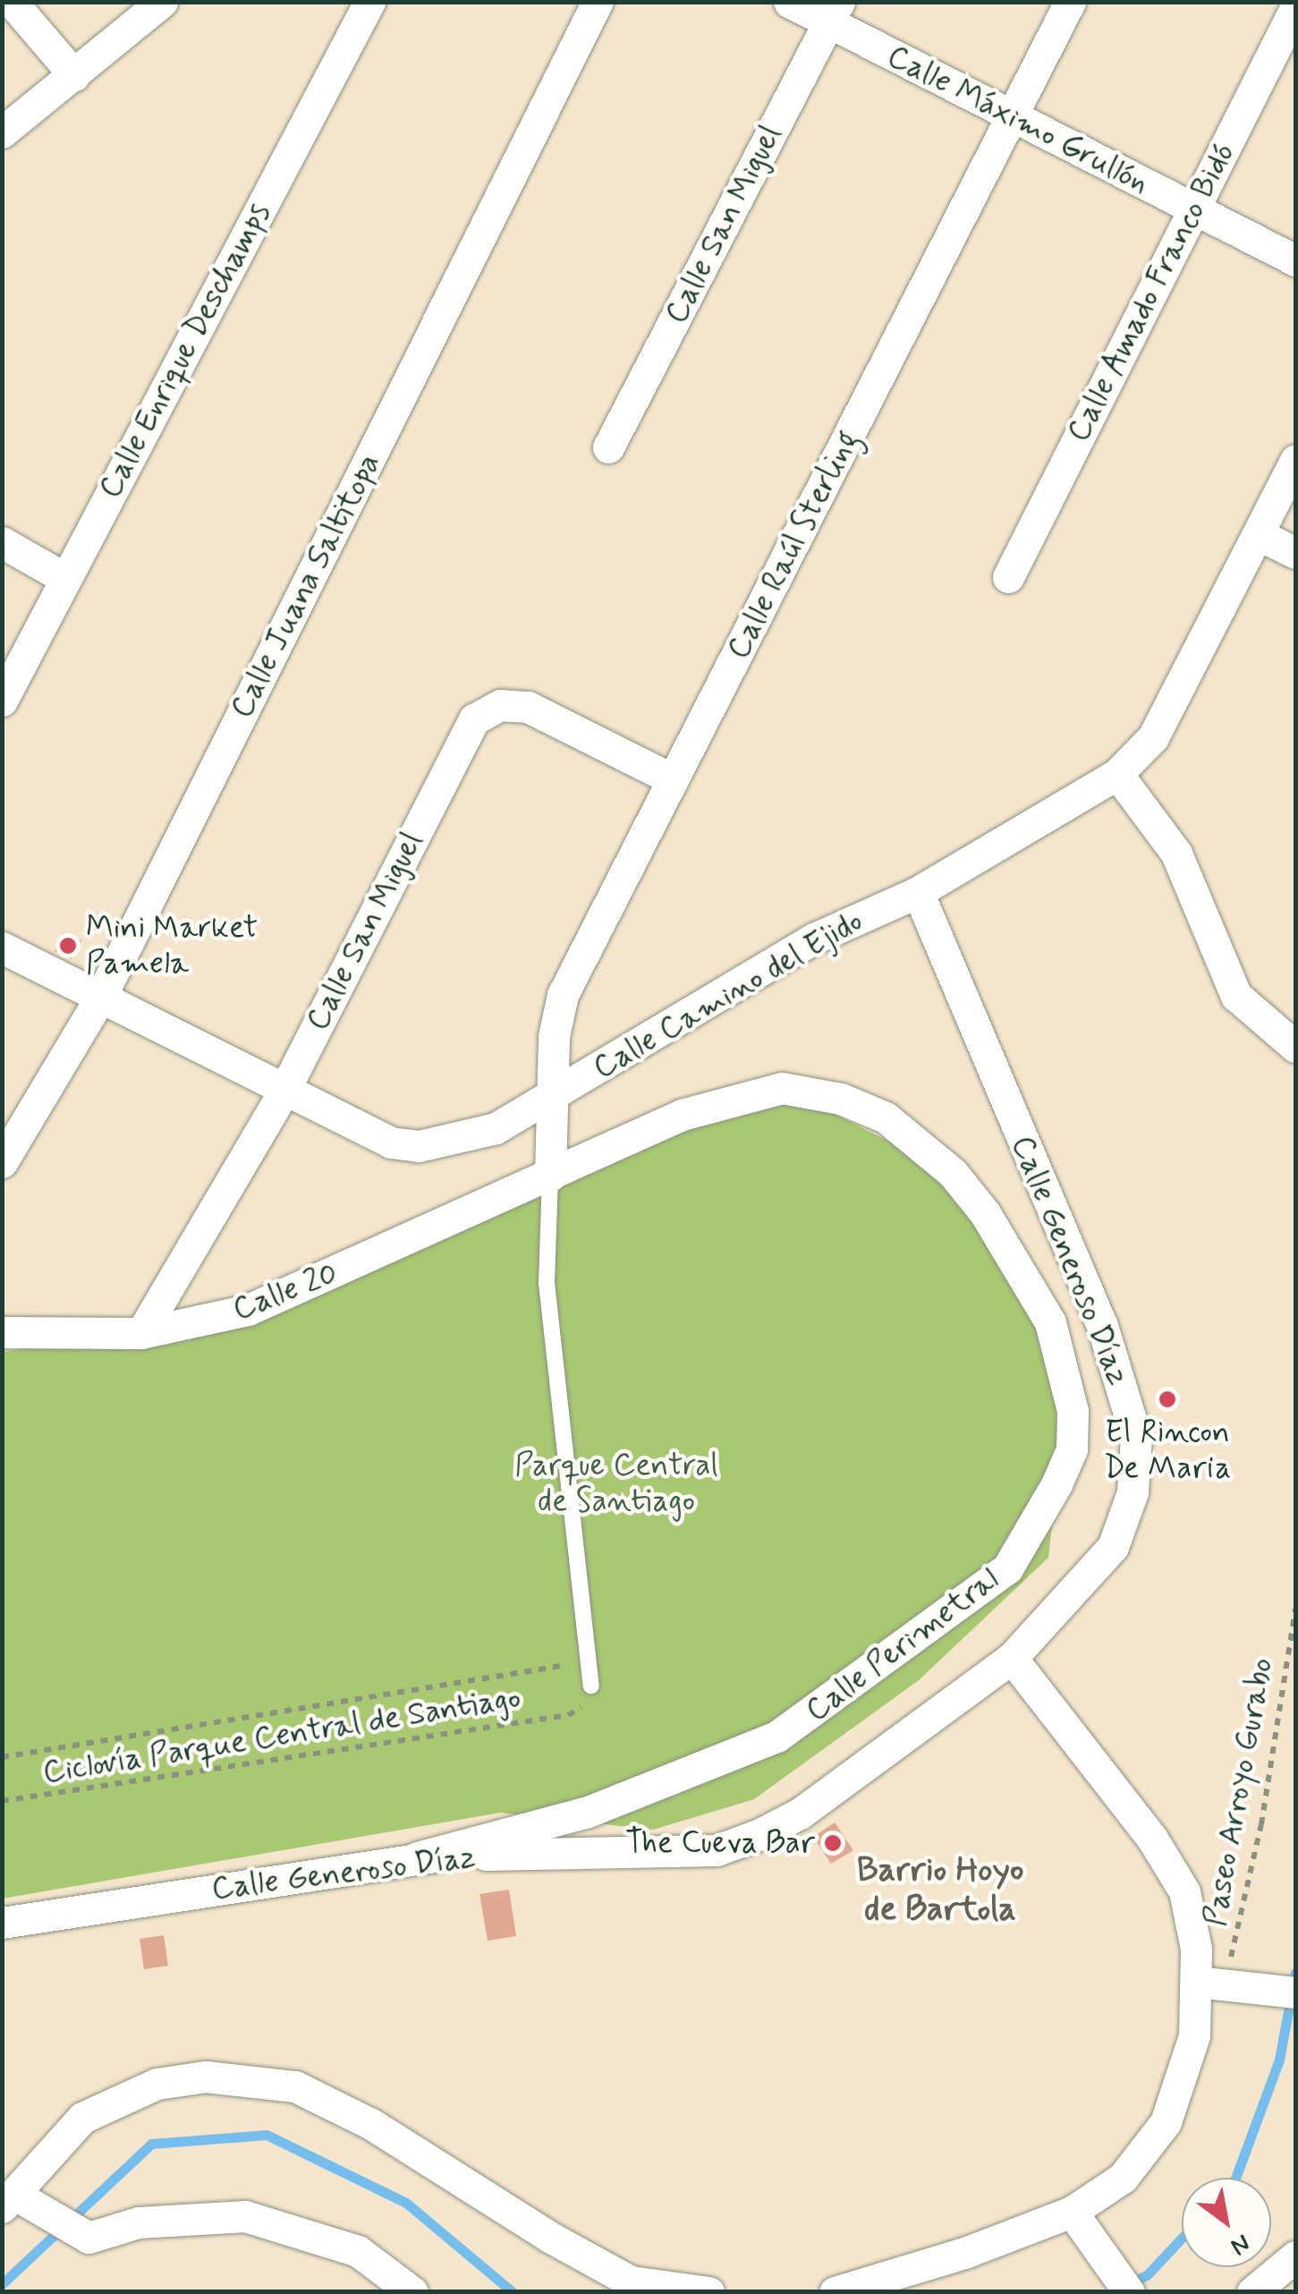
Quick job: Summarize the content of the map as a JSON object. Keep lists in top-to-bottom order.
{
  "streets": {
    "street": [
      "Calle Máximo Grullón",
      "Calle San Miguel",
      "Calle Amado Franco Bidó",
      "Calle Enrique Deschamps",
      "Calle Raúl Sterling",
      "Calle Juana Saltitopa",
      "Calle Camino del Ejido",
      "Calle Generoso Díaz",
      "Calle 20",
      "Calle Perimetral"
    ],
    "path": ["Ciclovía Parque Central de Santiago", "Paseo Arroyo Gurabo"]
  },
  "crossings": [
    ["Calle Máximo Grullón", "Calle San Miguel"],
    ["Calle Máximo Grullón", "Calle Amado Franco Bidó"],
    ["Calle Máximo Grullón", "Calle Raúl Sterling"],
    ["Calle San Miguel", "Calle Raúl Sterling"],
    ["Calle San Miguel", "Calle Camino del Ejido"],
    ["Calle San Miguel", "Calle 20"],
    ["Calle Raúl Sterling", "Calle Camino del Ejido"],
    ["Calle Raúl Sterling", "Calle 20"],
    ["Calle Raúl Sterling", "Calle Perimetral"],
    ["Calle Juana Saltitopa", "Calle Camino del Ejido"],
    ["Calle Camino del Ejido", "Calle Generoso Díaz"],
    ["Calle Generoso Díaz", "Calle Perimetral"],
    ["Calle 20", "Calle Perimetral"]
  ],
  "districts": ["Barrio Hoyo de Bartola"],
  "parks": ["Parque Central de Santiago"],
  "places": ["Mini Market Pamela", "El Rincon De Maria", "The Cueva Bar"],
  "north": "bottom right"
}
